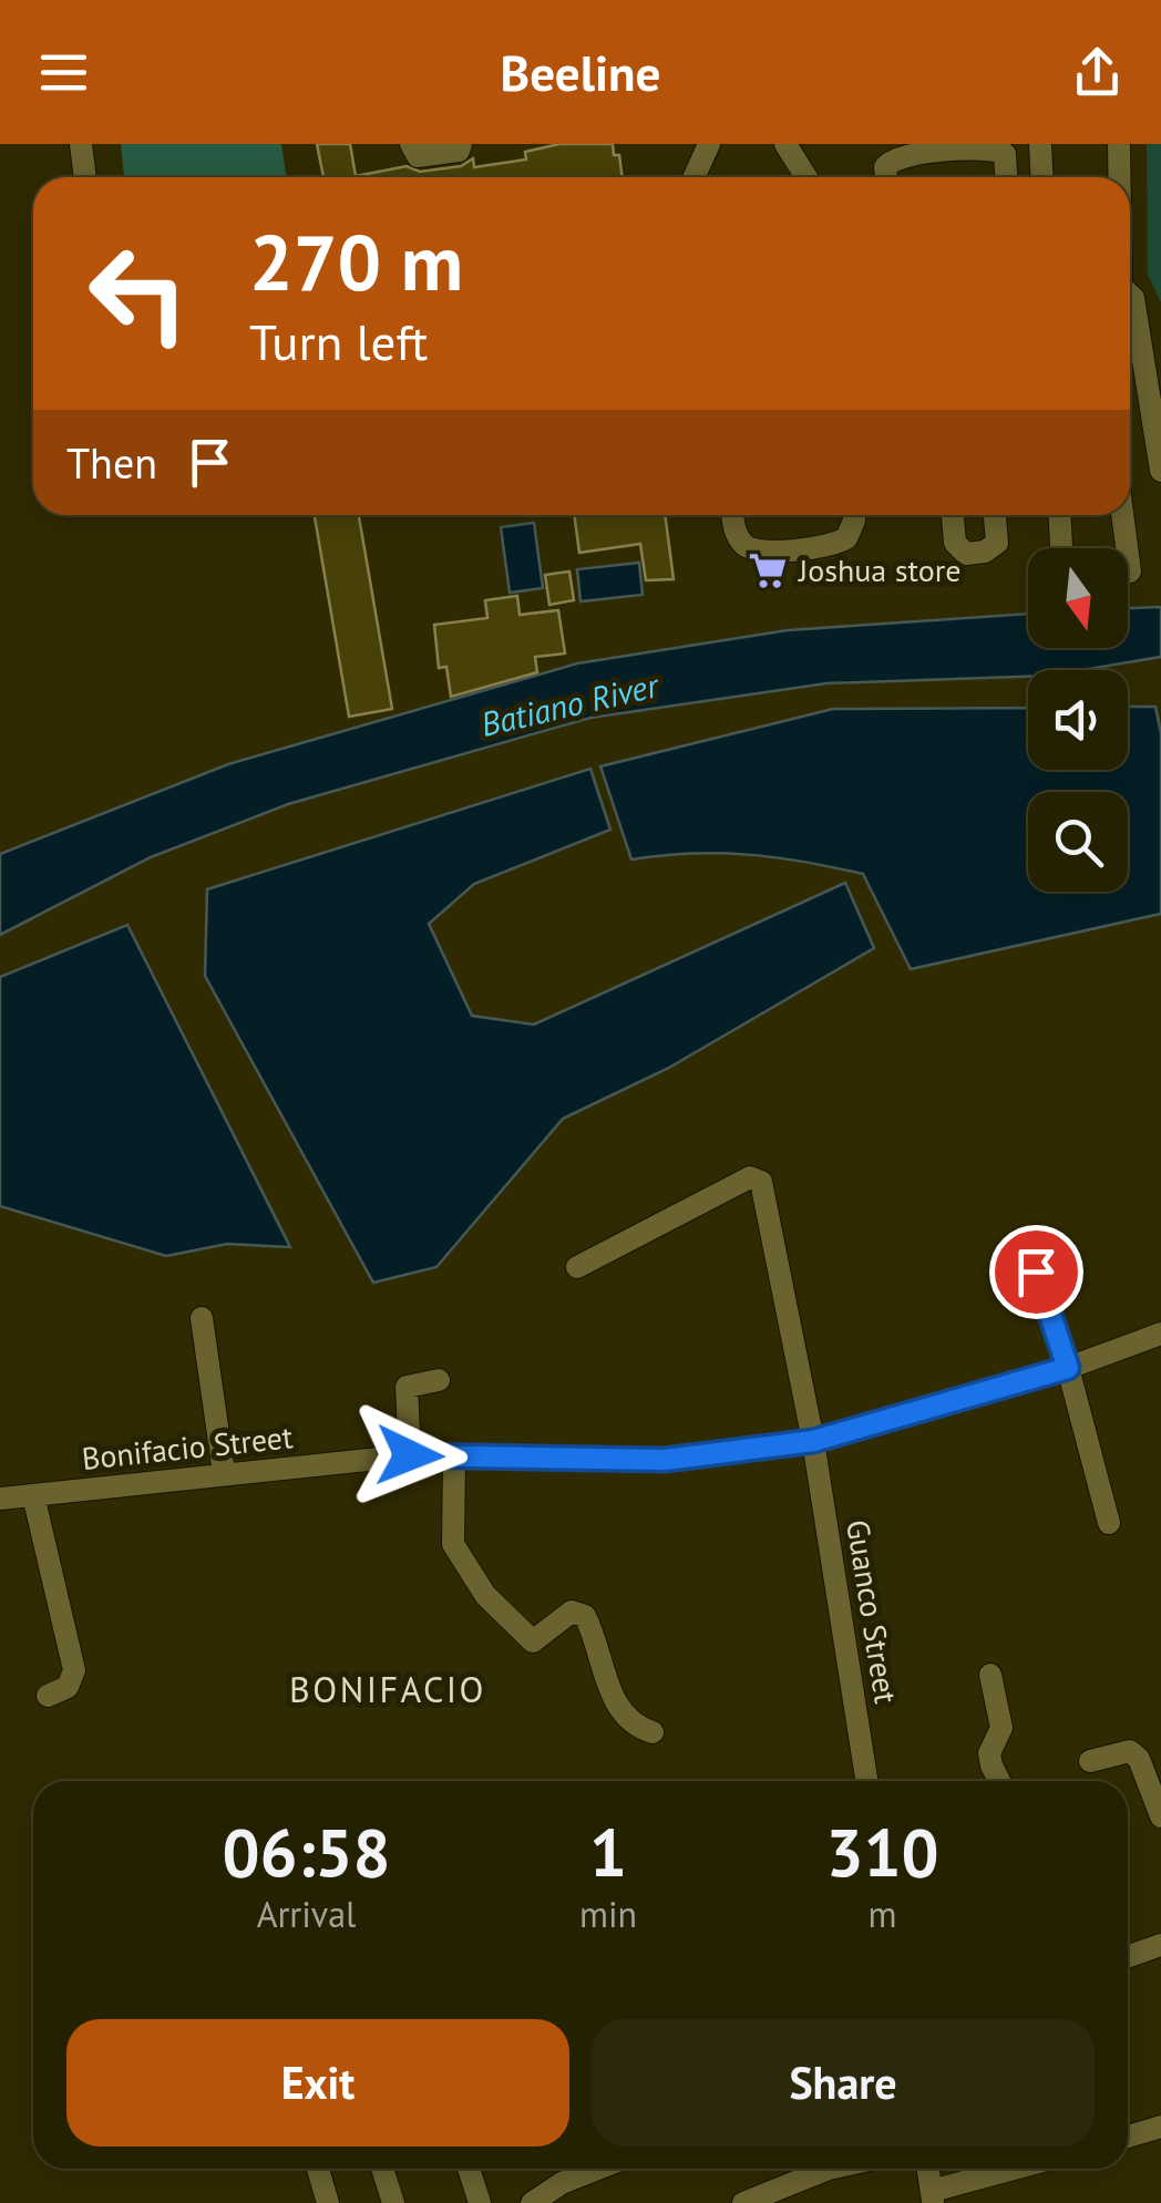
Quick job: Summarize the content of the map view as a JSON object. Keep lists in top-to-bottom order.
{
  "streets": {
    "street": ["Bonifacio Street", "Guanco Street"]
  },
  "crossings": [
    ["Bonifacio Street", "Guanco Street"]
  ],
  "districts": ["BONIFACIO"],
  "water": ["Batiano River"],
  "places": {
    "supermarket": ["Joshua store"]
  },
  "north": "bottom",
  "page": {
    "header": "Beeline",
    "turn": ["270 m", "Turn left"],
    "then": "Then",
    "eta": [
      "06:58",
      "Arrival",
      "1",
      "min",
      "310",
      "m"
    ],
    "buttons": ["Exit", "Share"]
  }
}
